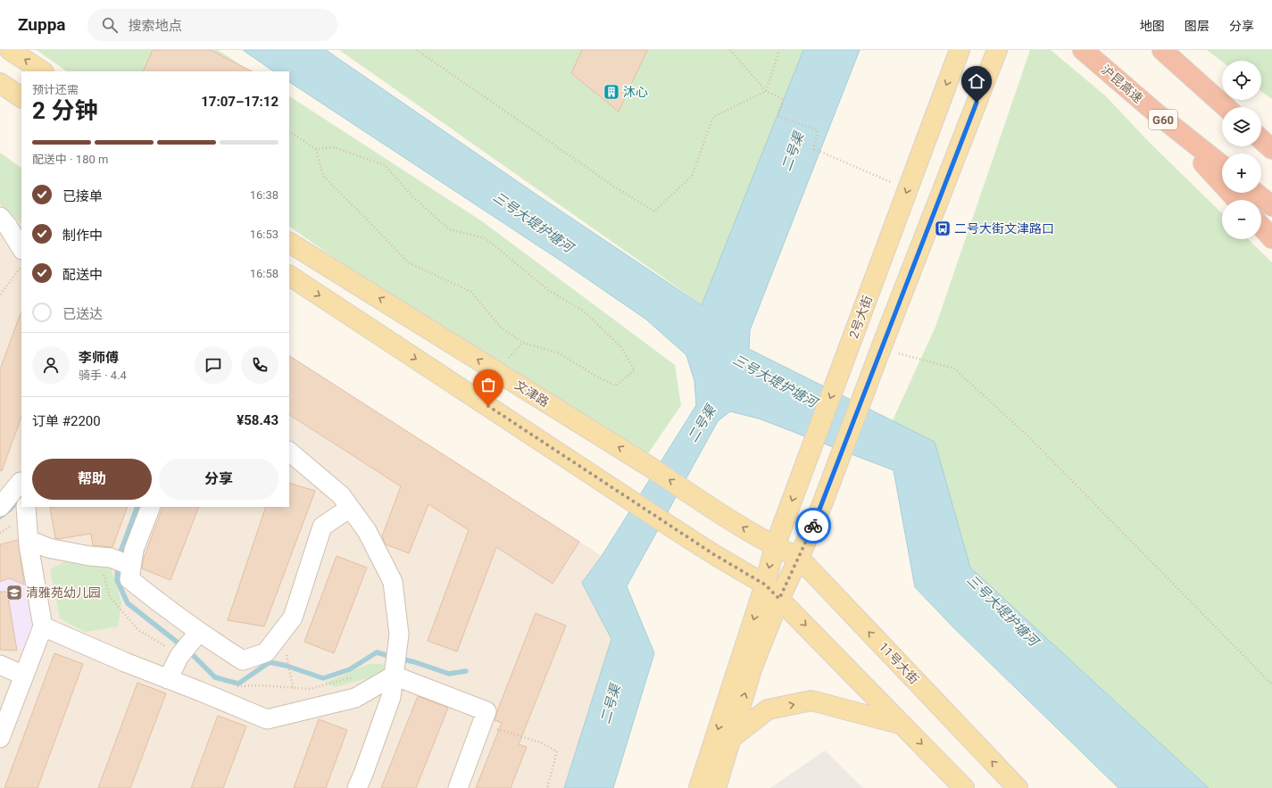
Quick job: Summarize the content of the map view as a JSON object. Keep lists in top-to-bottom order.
{
  "streets": {
    "highway": ["沪昆高速", "G60"],
    "main road": ["2号大街", "文津路", "11号大街"]
  },
  "crossings": [
    ["2号大街", "文津路"],
    ["2号大街", "11号大街"],
    ["文津路", "11号大街"]
  ],
  "water": ["二号渠", "三号大堤护塘河"],
  "places": {
    "building": ["沐心"],
    "bus stop": ["二号大街文津路口"],
    "school or university": ["清雅苑幼儿园"]
  },
  "page": {
    "header": "Zuppa",
    "search": "搜索地点",
    "nav": ["地图", "图层", "分享"],
    "map_buttons": ["+", "−"],
    "heading": ["2 分钟", "预计还需", "17:07–17:12"],
    "panel": [
      "李师傅",
      "骑手 · 4.4",
      "订单 #2200",
      "¥58.43"
    ],
    "bar": "配送中 · 180 m",
    "list": [
      ["已接单", "16:38"],
      ["制作中", "16:53"],
      ["配送中", "16:58"],
      "已送达"
    ],
    "buttons": ["帮助", "分享"]
  }
}
